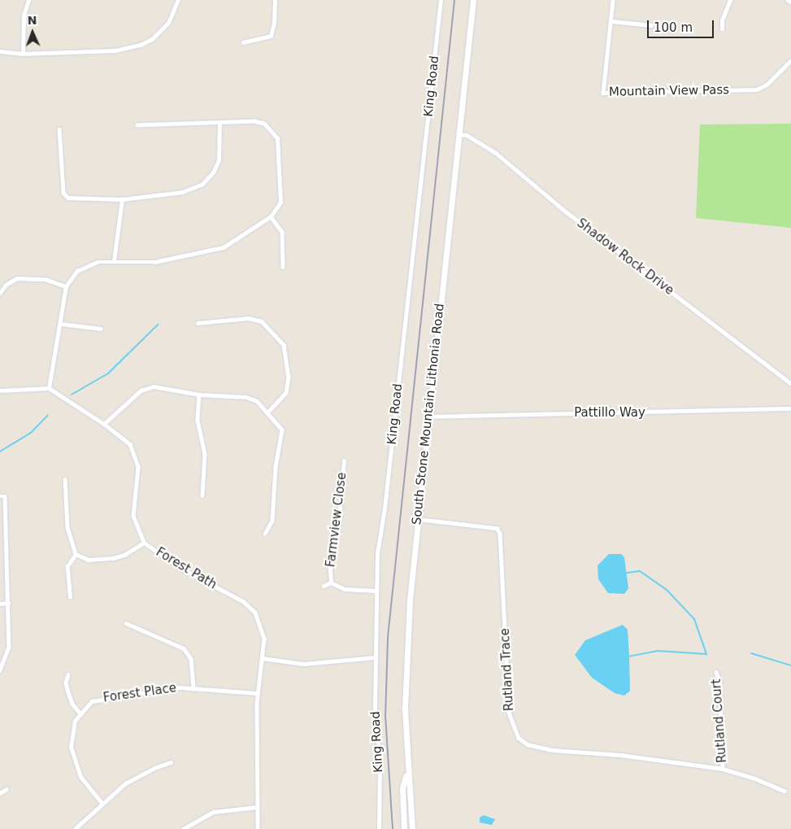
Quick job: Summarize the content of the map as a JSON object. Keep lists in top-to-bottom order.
{
  "streets": {
    "main road": ["South Stone Mountain Lithonia Road"],
    "street": [
      "King Road",
      "Mountain View Pass",
      "Shadow Rock Drive",
      "Pattillo Way",
      "Farmview Close",
      "Forest Path",
      "Rutland Trace",
      "Forest Place",
      "Rutland Court"
    ]
  },
  "crossings": [
    ["King Road", "Farmview Close"],
    ["Shadow Rock Drive", "South Stone Mountain Lithonia Road"],
    ["Pattillo Way", "South Stone Mountain Lithonia Road"],
    ["South Stone Mountain Lithonia Road", "Rutland Trace"],
    ["Forest Path", "Forest Place"],
    ["Rutland Trace", "Rutland Court"]
  ],
  "scale_bar": "100 m",
  "north": "top"
}
